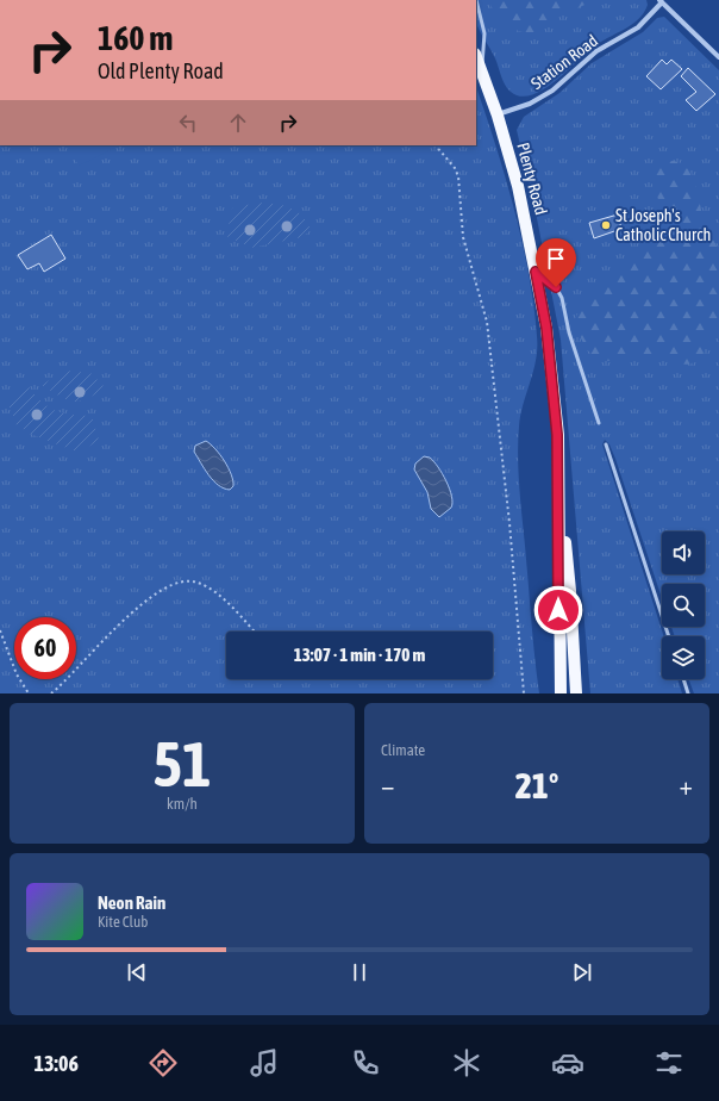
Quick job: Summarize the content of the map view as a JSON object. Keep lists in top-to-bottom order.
{
  "streets": {
    "main road": ["Plenty Road"],
    "street": ["Station Road"]
  },
  "crossings": [
    ["Station Road", "Plenty Road"]
  ],
  "places": ["St Joseph's Catholic Church"],
  "page": {
    "turn": ["160 m", "Old Plenty Road"],
    "limit": "60",
    "trip": "13:07 · 1 min · 170 m",
    "tile": [
      ["51", "km/h"],
      "Climate"
    ],
    "heat": ["−", "21°", "+"],
    "song": ["Neon Rain", "Kite Club"],
    "tabs": "13:06"
  }
}
